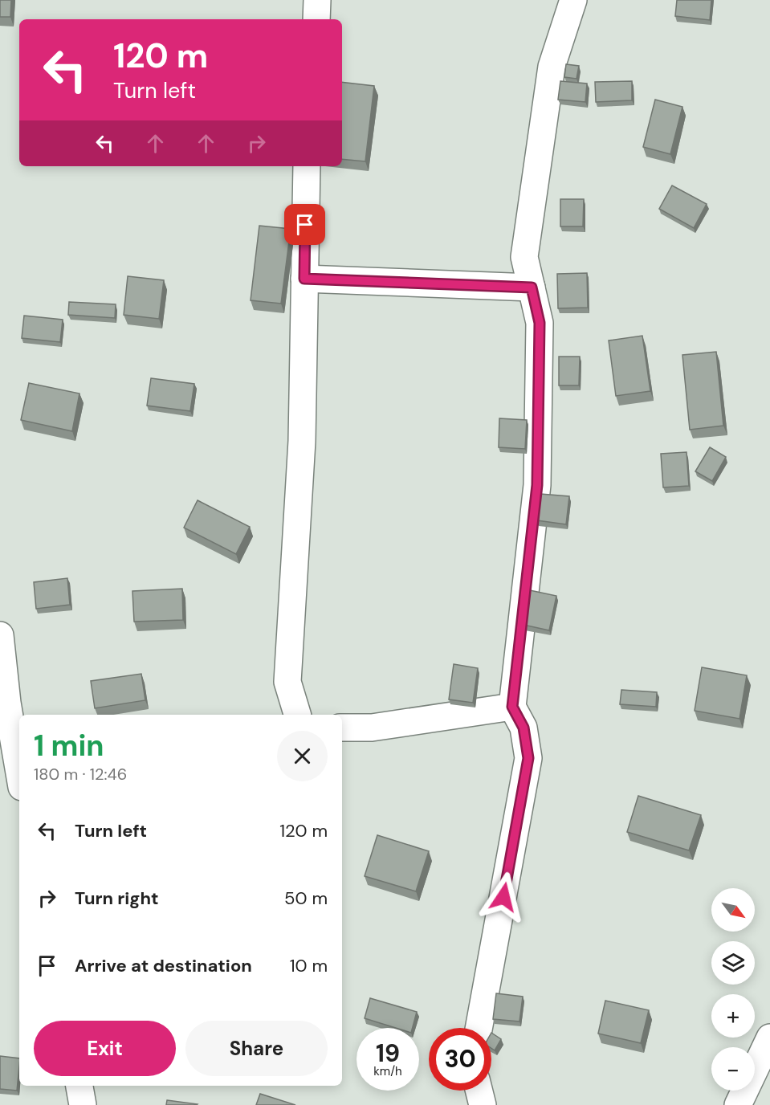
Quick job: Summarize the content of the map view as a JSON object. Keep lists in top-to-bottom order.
{
  "north": "bottom right",
  "page": {
    "turn": ["120 m", "Turn left"],
    "heading": ["1 min", "180 m · 12:46"],
    "list": [
      {
        "name": "Turn left",
        "value": "120 m"
      },
      {
        "name": "Turn right",
        "value": "50 m"
      },
      {
        "name": "Arrive at destination",
        "value": "10 m"
      }
    ],
    "map_buttons": ["+", "−"],
    "buttons": ["Exit", "Share"],
    "speed": "19 km/h",
    "limit": "30"
  }
}
